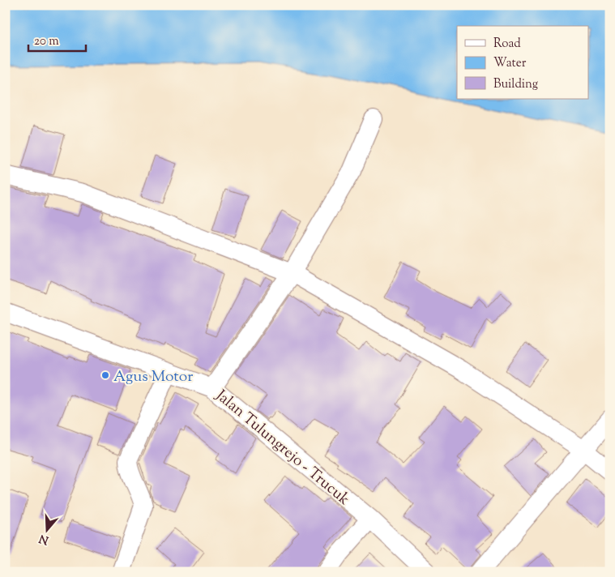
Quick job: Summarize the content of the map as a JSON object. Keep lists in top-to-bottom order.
{
  "streets": {
    "street": ["Jalan Tulungrejo - Trucuk"]
  },
  "places": ["Agus Motor"],
  "legend": ["Road", "Water", "Building"],
  "scale_bar": "20 m",
  "north": "bottom"
}
